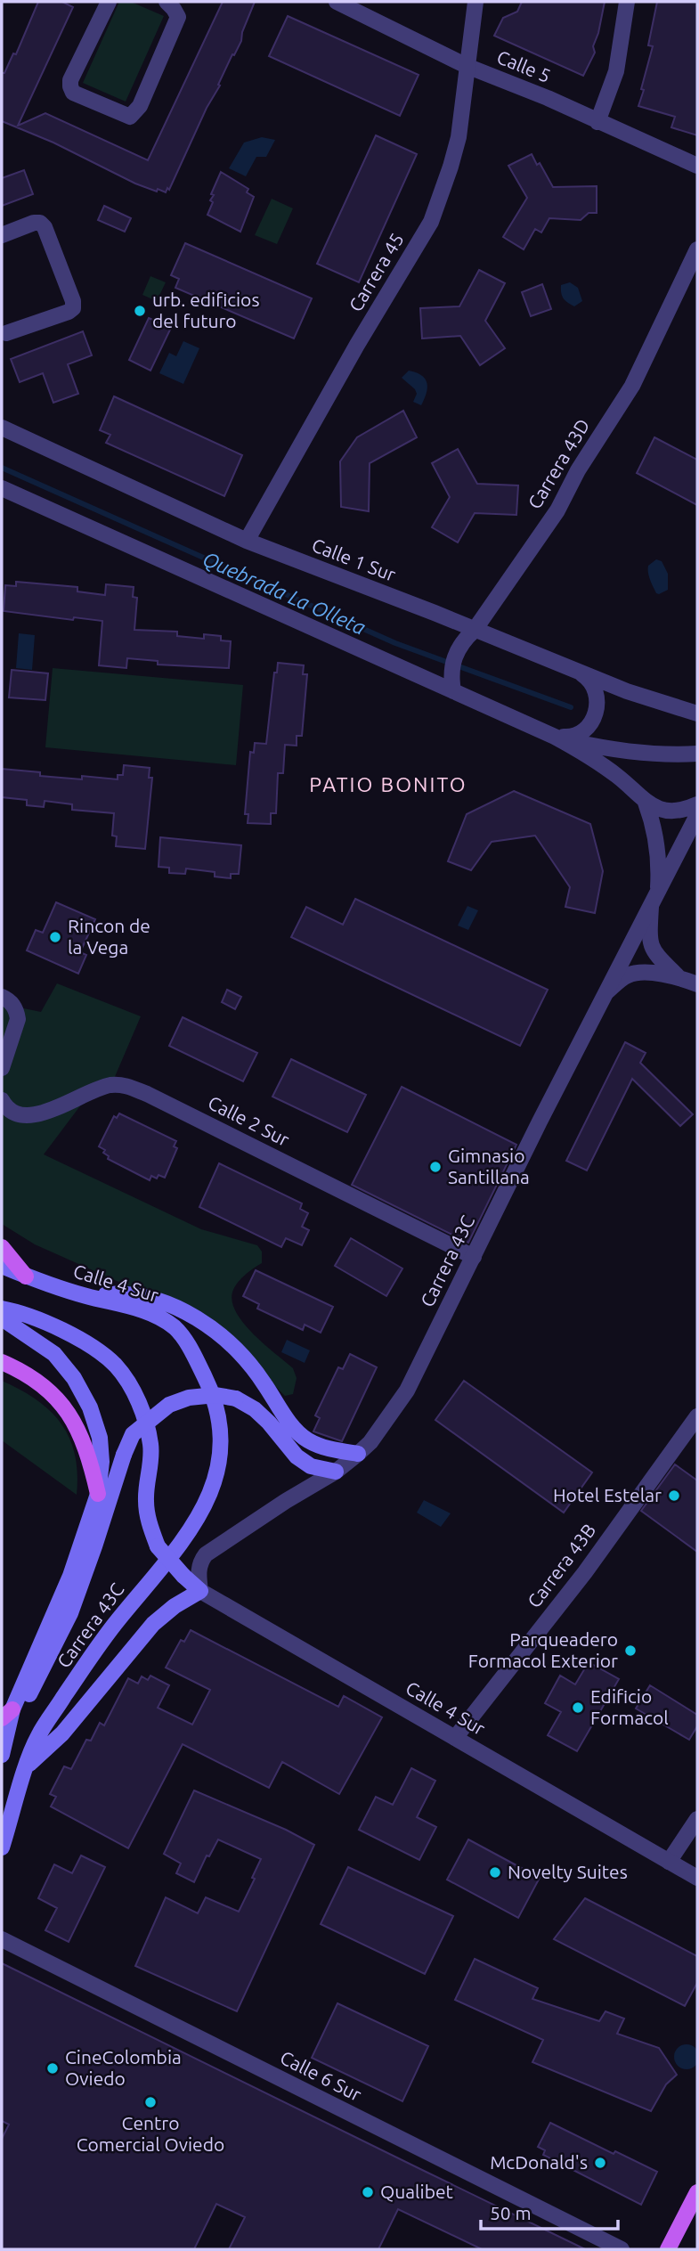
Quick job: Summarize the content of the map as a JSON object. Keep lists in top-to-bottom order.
{
  "streets": {
    "main road": ["Carrera 43C", "Calle 4 Sur"],
    "street": [
      "Calle 5",
      "Carrera 45",
      "Carrera 43D",
      "Calle 1 Sur",
      "Calle 2 Sur",
      "Carrera 43B",
      "Calle 6 Sur"
    ]
  },
  "crossings": [
    ["Calle 5", "Carrera 45"],
    ["Carrera 45", "Calle 1 Sur"],
    ["Carrera 43D", "Calle 1 Sur"],
    ["Calle 2 Sur", "Carrera 43C"],
    ["Carrera 43C", "Calle 4 Sur"],
    ["Calle 4 Sur", "Carrera 43B"]
  ],
  "districts": ["PATIO BONITO"],
  "water": ["Quebrada La Olleta"],
  "places": [
    "urb. edificios del futuro",
    "Rincon de la Vega",
    "Gimnasio Santillana",
    "Hotel Estelar",
    "Parqueadero Formacol Exterior",
    "Edificio Formacol",
    "Novelty Suites",
    "CineColombia Oviedo",
    "Centro Comercial Oviedo",
    "McDonald's",
    "Qualibet"
  ],
  "scale_bar": "50 m"
}
